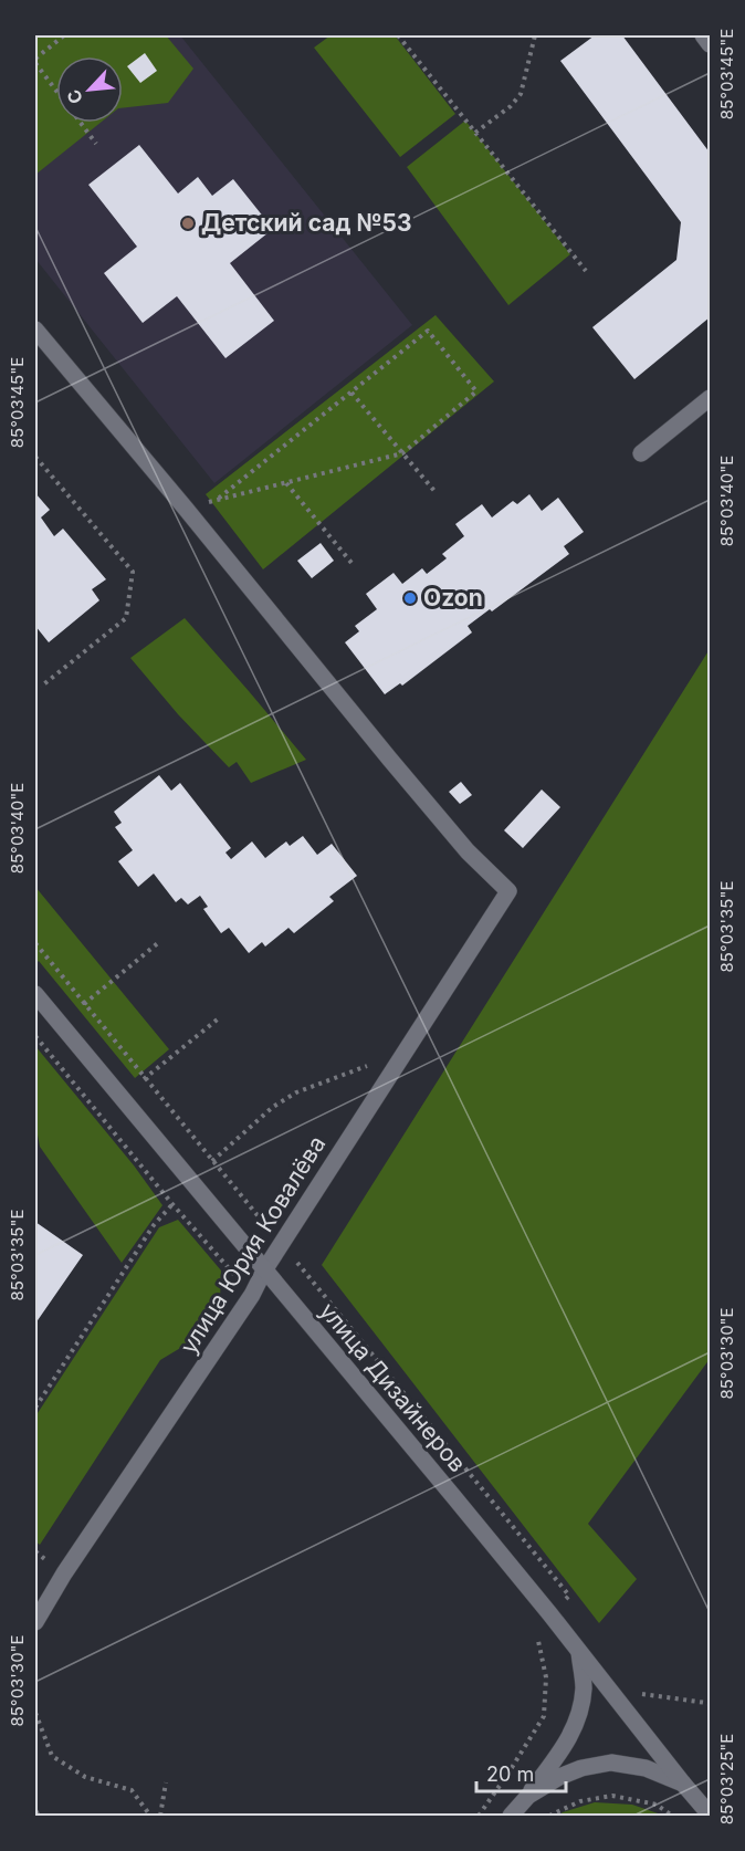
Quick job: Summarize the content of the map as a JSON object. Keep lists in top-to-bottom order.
{
  "streets": {
    "street": ["улица Юрия Ковалёва", "улица Дизайнеров"]
  },
  "crossings": [
    ["улица Юрия Ковалёва", "улица Дизайнеров"]
  ],
  "places": ["Детский сад №53", "Ozon"],
  "scale_bar": "20 m",
  "north": "bottom left",
  "coordinates": [
    "85°03'45\"E",
    "85°03'40\"E",
    "85°03'35\"E",
    "85°03'30\"E",
    "85°03'25\"E"
  ]
}
